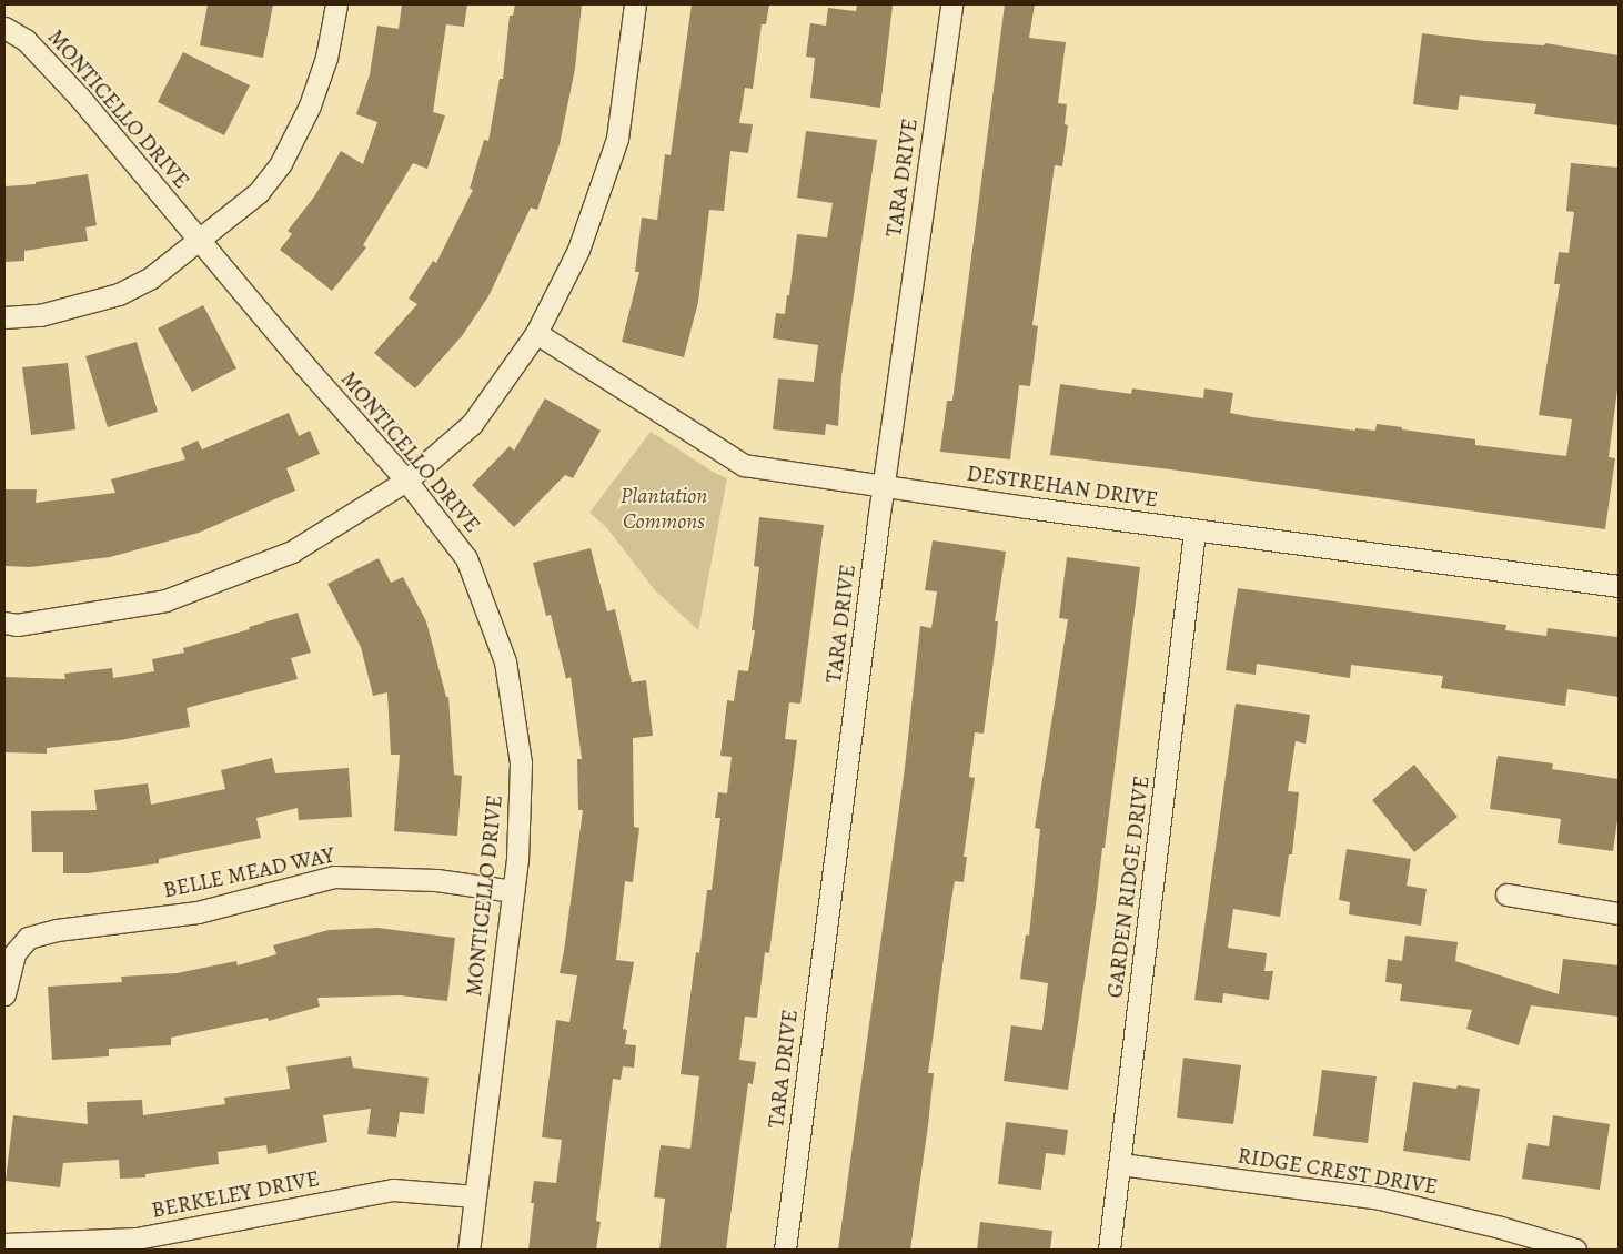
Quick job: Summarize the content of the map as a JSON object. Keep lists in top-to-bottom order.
{
  "streets": {
    "street": [
      "MONTICELLO DRIVE",
      "TARA DRIVE",
      "DESTREHAN DRIVE",
      "BELLE MEAD WAY",
      "GARDEN RIDGE DRIVE",
      "RIDGE CREST DRIVE",
      "BERKELEY DRIVE"
    ]
  },
  "crossings": [
    ["MONTICELLO DRIVE", "BELLE MEAD WAY"],
    ["MONTICELLO DRIVE", "BERKELEY DRIVE"],
    ["TARA DRIVE", "DESTREHAN DRIVE"],
    ["DESTREHAN DRIVE", "GARDEN RIDGE DRIVE"],
    ["GARDEN RIDGE DRIVE", "RIDGE CREST DRIVE"]
  ],
  "parks": ["Plantation Commons"]
}
